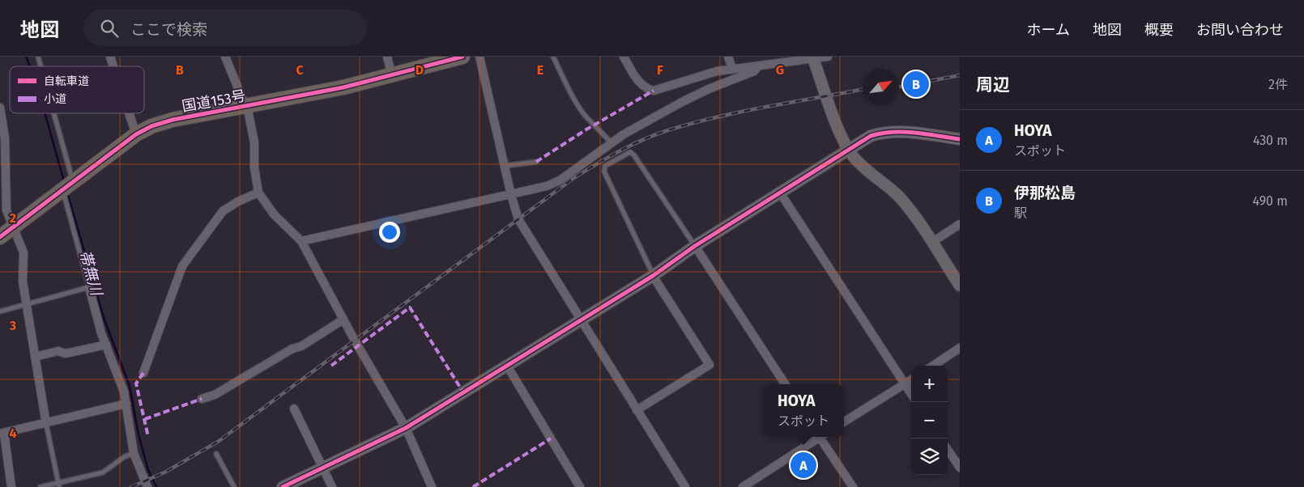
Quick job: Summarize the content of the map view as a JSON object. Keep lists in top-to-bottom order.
{
  "streets": {
    "highway": ["国道153号"]
  },
  "water": ["帯無川"],
  "legend": ["自転車道", "小道"],
  "north": "top right",
  "page": {
    "header": "地図",
    "search": "ここで検索",
    "nav": [
      "ホーム",
      "地図",
      "概要",
      "お問い合わせ"
    ],
    "heading": ["周辺", "2件"],
    "pins": ["B", "A"],
    "list": [
      {
        "mark": "A",
        "name": "HOYA",
        "note": "スポット",
        "value": "430 m"
      },
      {
        "mark": "B",
        "name": "伊那松島",
        "note": "駅",
        "value": "490 m"
      }
    ],
    "map_buttons": ["+", "−"],
    "popup": ["HOYA", "スポット"]
  },
  "grid": {
    "columns": [
      "B",
      "C",
      "D",
      "E",
      "F",
      "G"
    ],
    "rows": ["2", "3", "4"]
  }
}
